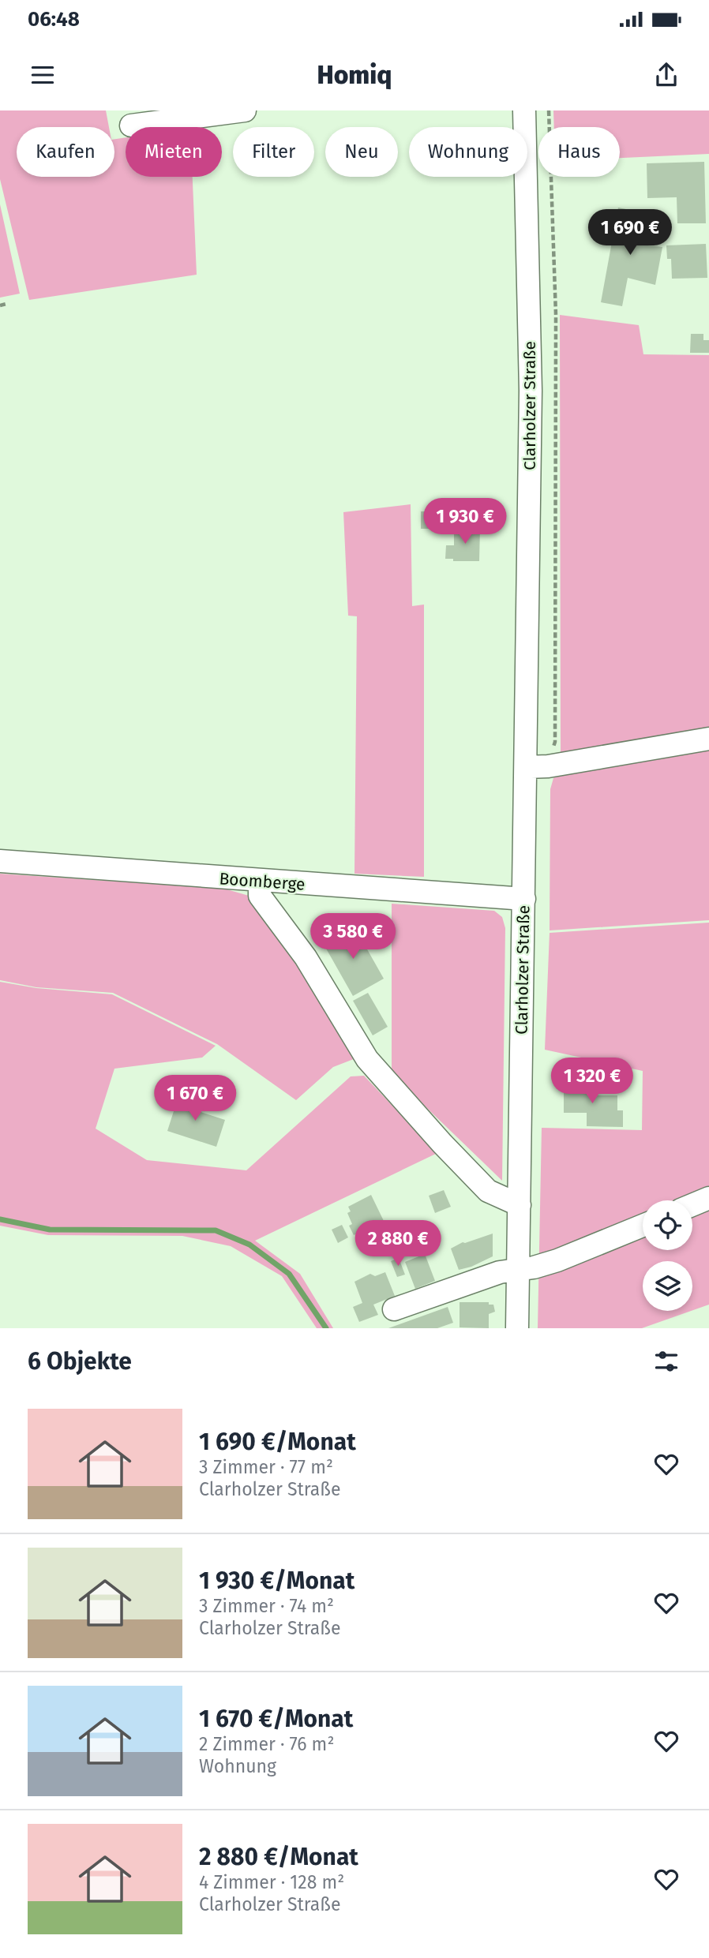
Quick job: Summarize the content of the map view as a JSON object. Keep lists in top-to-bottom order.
{
  "streets": {
    "street": ["Clarholzer Straße", "Boomberge"]
  },
  "crossings": [
    ["Clarholzer Straße", "Boomberge"]
  ],
  "page": {
    "status": "06:48",
    "header": "Homiq",
    "chip": [
      "Kaufen",
      "Mieten",
      "Filter",
      "Neu",
      "Wohnung",
      "Haus"
    ],
    "price": [
      "1 690 €",
      "1 930 €",
      "3 580 €",
      "1 320 €",
      "1 670 €",
      "2 880 €"
    ],
    "heading": "6 Objekte",
    "list": [
      {
        "name": "1 690 €/Monat",
        "note": "3 Zimmer · 77 m² · Clarholzer Straße"
      },
      {
        "name": "1 930 €/Monat",
        "note": "3 Zimmer · 74 m² · Clarholzer Straße"
      },
      {
        "name": "1 670 €/Monat",
        "note": "2 Zimmer · 76 m² · Wohnung"
      },
      {
        "name": "2 880 €/Monat",
        "note": "4 Zimmer · 128 m² · Clarholzer Straße"
      }
    ]
  }
}
